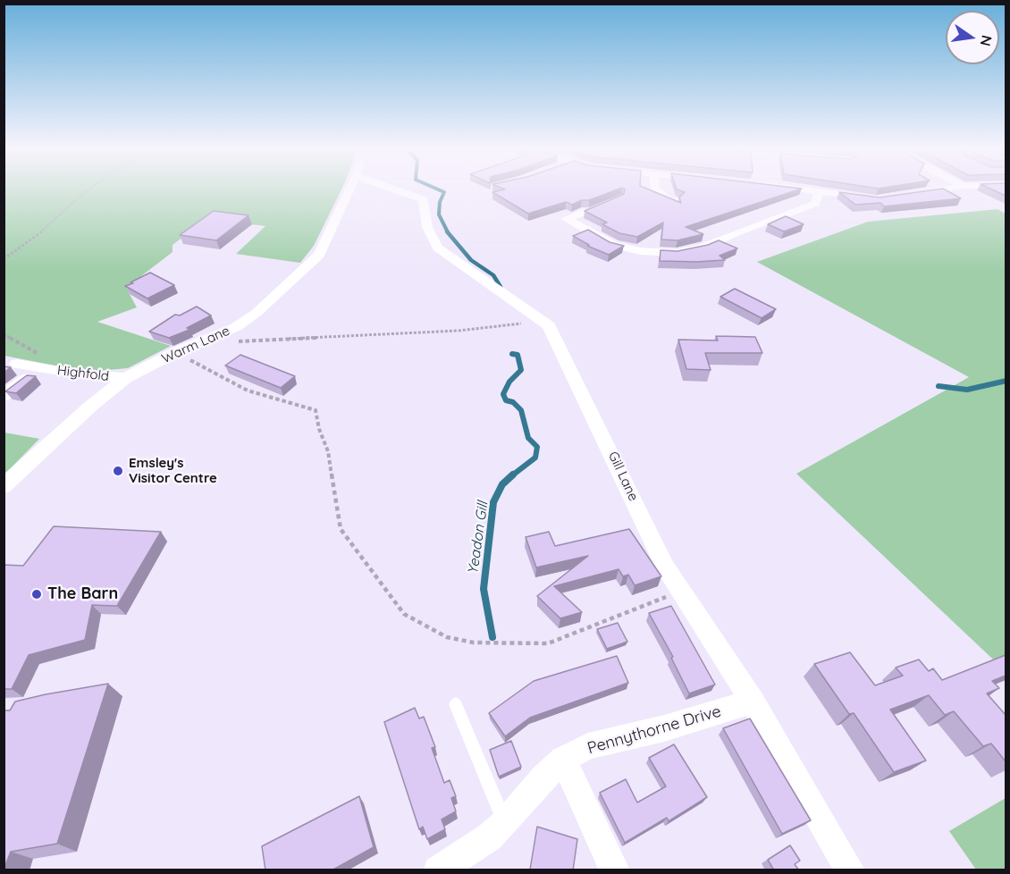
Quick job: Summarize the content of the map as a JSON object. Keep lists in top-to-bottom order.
{
  "streets": {
    "street": [
      "Warm Lane",
      "Highfold",
      "Gill Lane",
      "Pennythorne Drive"
    ]
  },
  "crossings": [
    ["Warm Lane", "Highfold"],
    ["Gill Lane", "Pennythorne Drive"]
  ],
  "water": ["Yeadon Gill"],
  "places": ["Emsley's Visitor Centre", "The Barn"],
  "north": "right"
}
